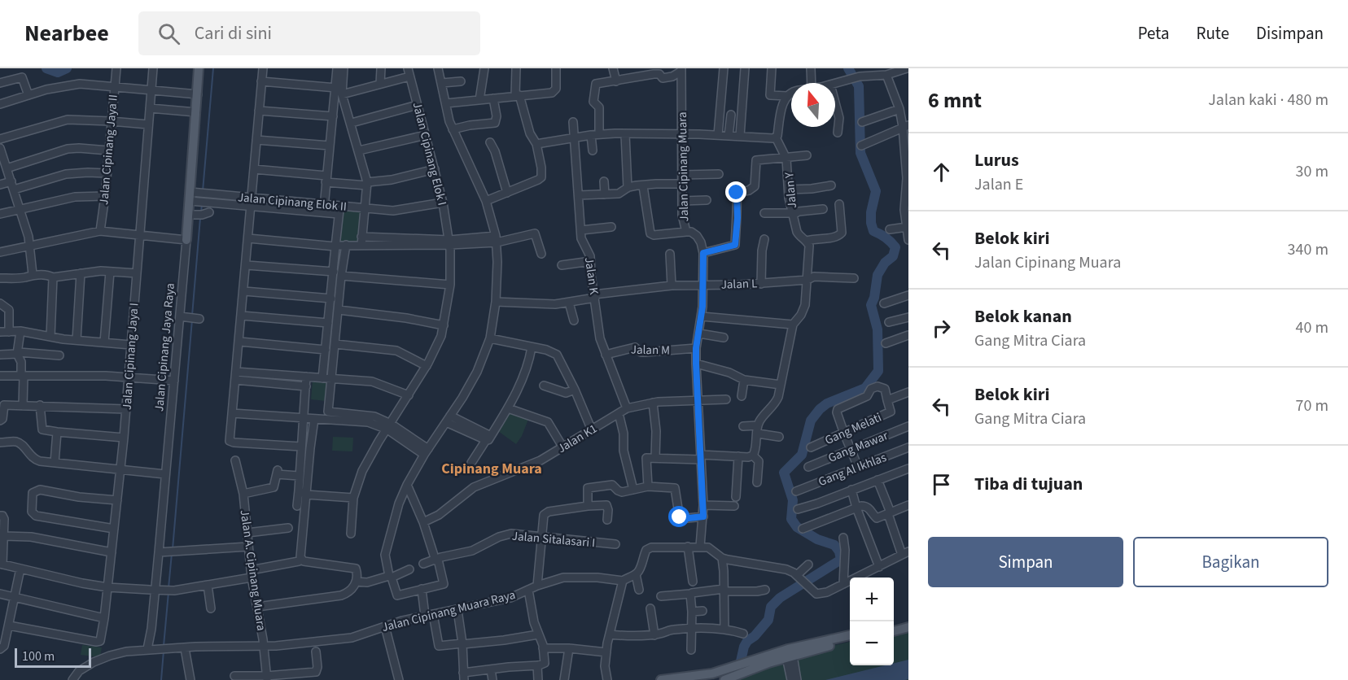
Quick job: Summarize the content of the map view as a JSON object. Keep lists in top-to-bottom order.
{
  "streets": {
    "main road": ["Jalan Cipinang Jaya Raya"],
    "street": [
      "Jalan Cipinang Jaya II",
      "Jalan Cipinang Elok I",
      "Jalan Cipinang Muara",
      "Jalan Y",
      "Jalan Cipinang Elok II",
      "Jalan K",
      "Jalan L",
      "Jalan M",
      "Jalan Cipinang Jaya I",
      "Gang Melati",
      "Jalan K1",
      "Gang Mawar",
      "Gang Al Ikhlas",
      "Jalan Sitalasari I",
      "Jalan A. Cipinang Muara",
      "Jalan Cipinang Muara Raya"
    ]
  },
  "crossings": [
    ["Jalan Cipinang Muara", "Jalan L"],
    ["Jalan Cipinang Muara", "Jalan M"],
    ["Jalan Cipinang Muara", "Jalan K1"],
    ["Jalan Y", "Jalan L"],
    ["Jalan Cipinang Elok II", "Jalan Cipinang Jaya Raya"],
    ["Jalan K", "Jalan L"],
    ["Jalan K", "Jalan M"],
    ["Jalan K", "Jalan K1"],
    ["Jalan Cipinang Jaya Raya", "Jalan Cipinang Muara Raya"],
    ["Jalan A. Cipinang Muara", "Jalan Cipinang Muara Raya"]
  ],
  "districts": ["Cipinang Muara"],
  "scale_bar": "100 m",
  "north": "top",
  "page": {
    "header": "Nearbee",
    "search": "Cari di sini",
    "nav": ["Peta", "Rute", "Disimpan"],
    "heading": ["6 mnt", "Jalan kaki · 480 m"],
    "list": [
      ["Lurus", "Jalan E", "30 m"],
      ["Belok kiri", "Jalan Cipinang Muara", "340 m"],
      ["Belok kanan", "Gang Mitra Ciara", "40 m"],
      ["Belok kiri", "Gang Mitra Ciara", "70 m"],
      "Tiba di tujuan"
    ],
    "buttons": ["Simpan", "Bagikan"],
    "map_buttons": ["+", "−"],
    "scale": "100 m"
  }
}
